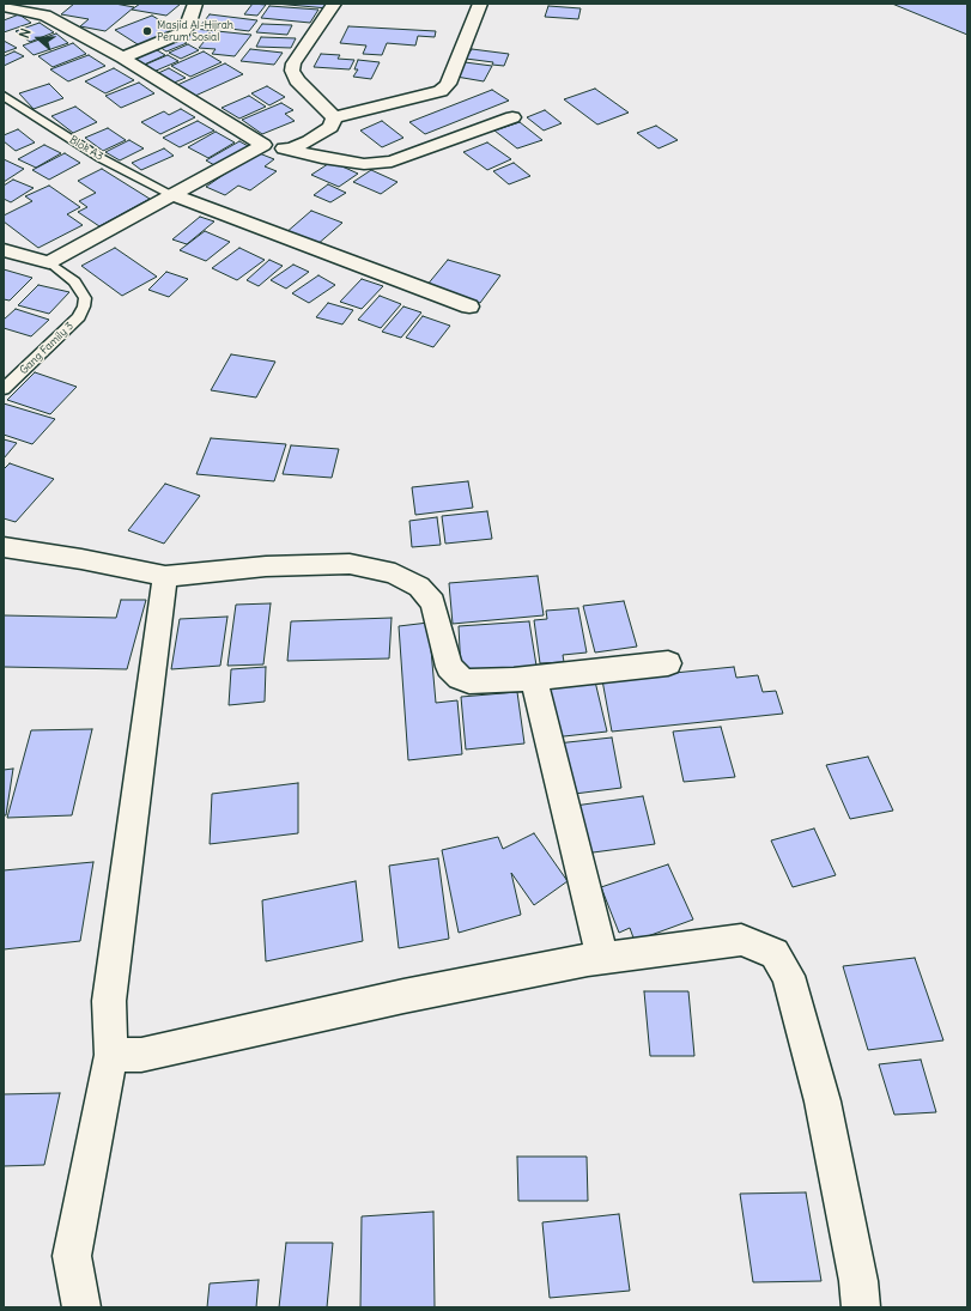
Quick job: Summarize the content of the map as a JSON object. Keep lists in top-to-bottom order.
{
  "streets": {
    "lane": ["Blok A3", "Gang Family 3"]
  },
  "places": ["Masjid Al-Hijrah Perum Sosial"],
  "north": "left"
}
